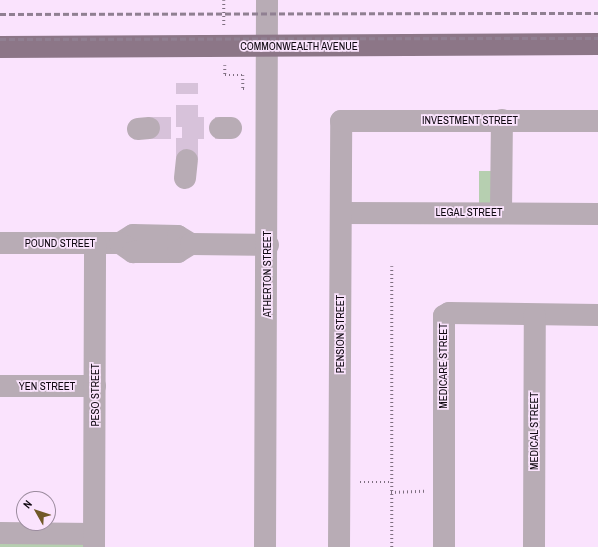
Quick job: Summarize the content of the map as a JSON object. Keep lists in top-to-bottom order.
{
  "streets": {
    "main road": ["COMMONWEALTH AVENUE"],
    "street": [
      "INVESTMENT STREET",
      "LEGAL STREET",
      "POUND STREET",
      "ATHERTON STREET",
      "PENSION STREET",
      "MEDICARE STREET",
      "YEN STREET",
      "PESO STREET",
      "MEDICAL STREET"
    ]
  },
  "crossings": [
    ["COMMONWEALTH AVENUE", "ATHERTON STREET"],
    ["INVESTMENT STREET", "PENSION STREET"],
    ["LEGAL STREET", "PENSION STREET"],
    ["POUND STREET", "ATHERTON STREET"],
    ["POUND STREET", "PESO STREET"],
    ["MEDICARE STREET", "MEDICAL STREET"],
    ["YEN STREET", "PESO STREET"]
  ],
  "north": "top left"
}
